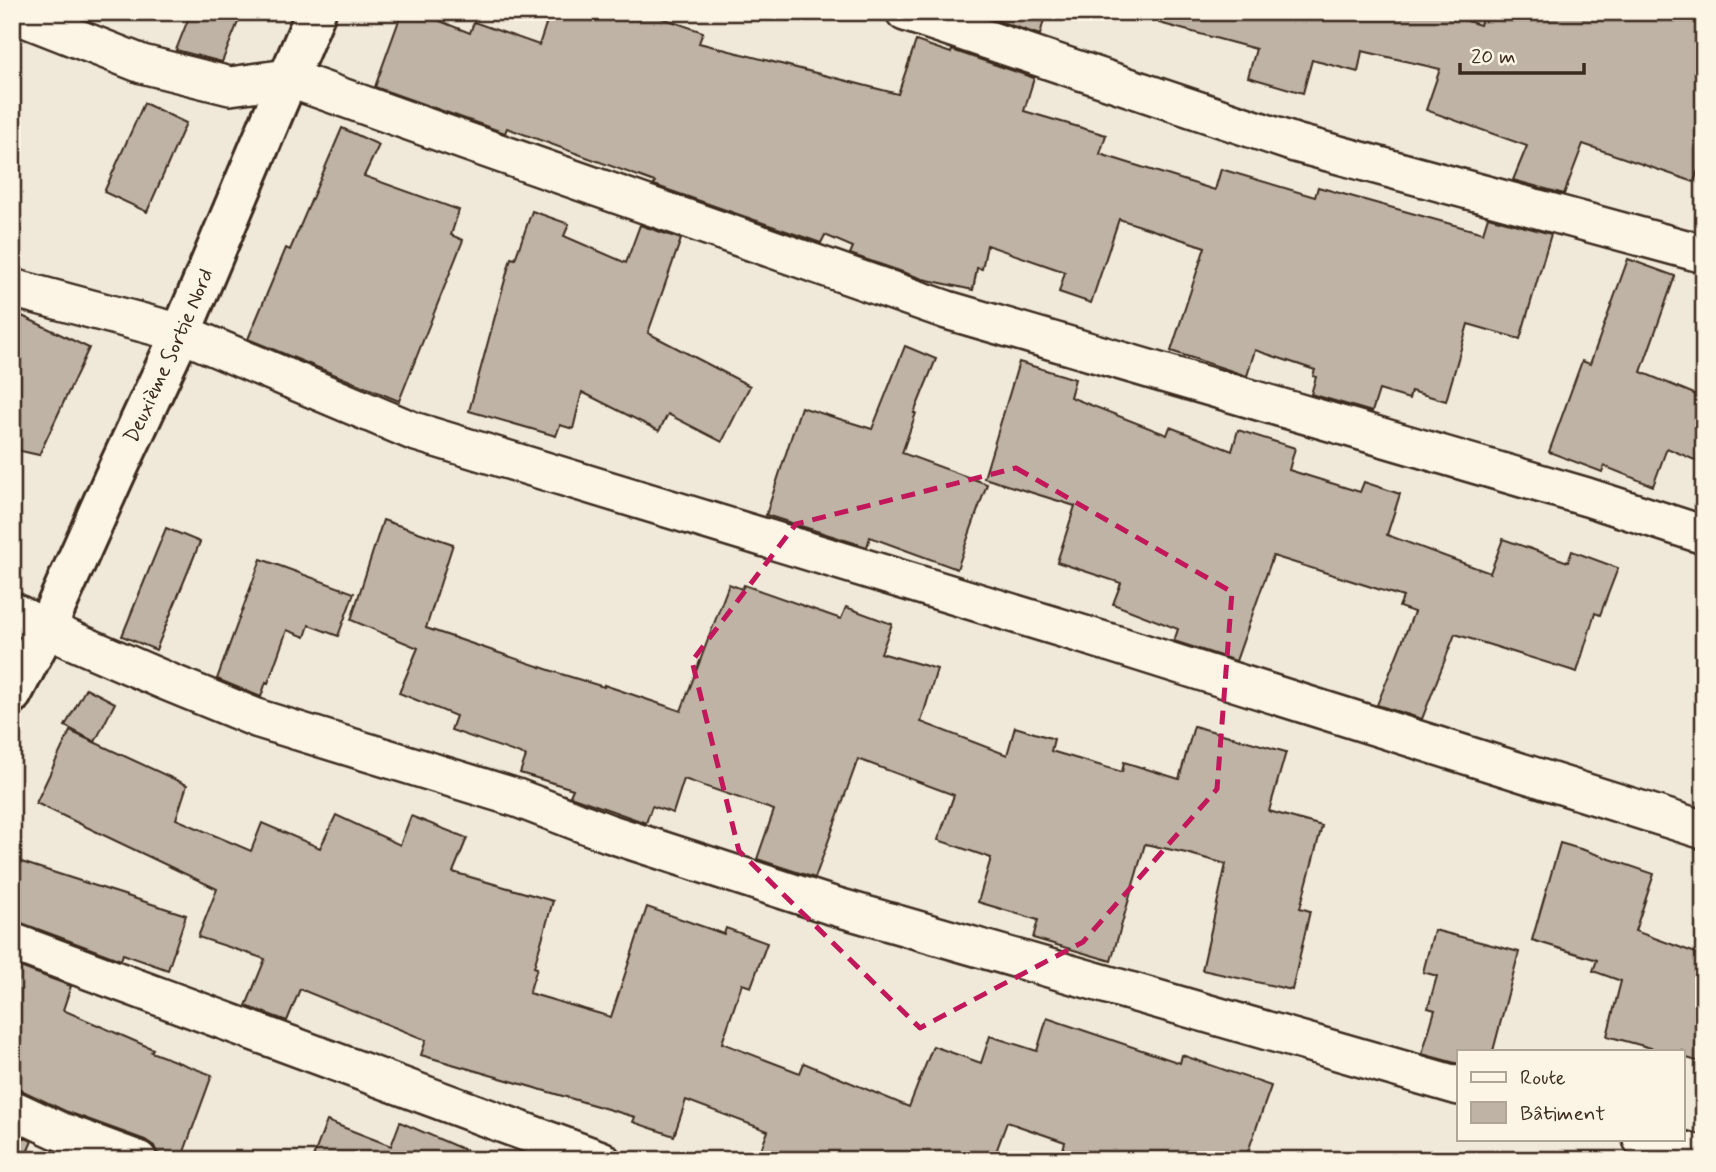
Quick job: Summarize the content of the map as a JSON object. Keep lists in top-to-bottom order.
{
  "streets": {
    "main road": ["Deuxième Sortie Nord"]
  },
  "legend": ["Route", "Bâtiment"],
  "scale_bar": "20 m"
}
